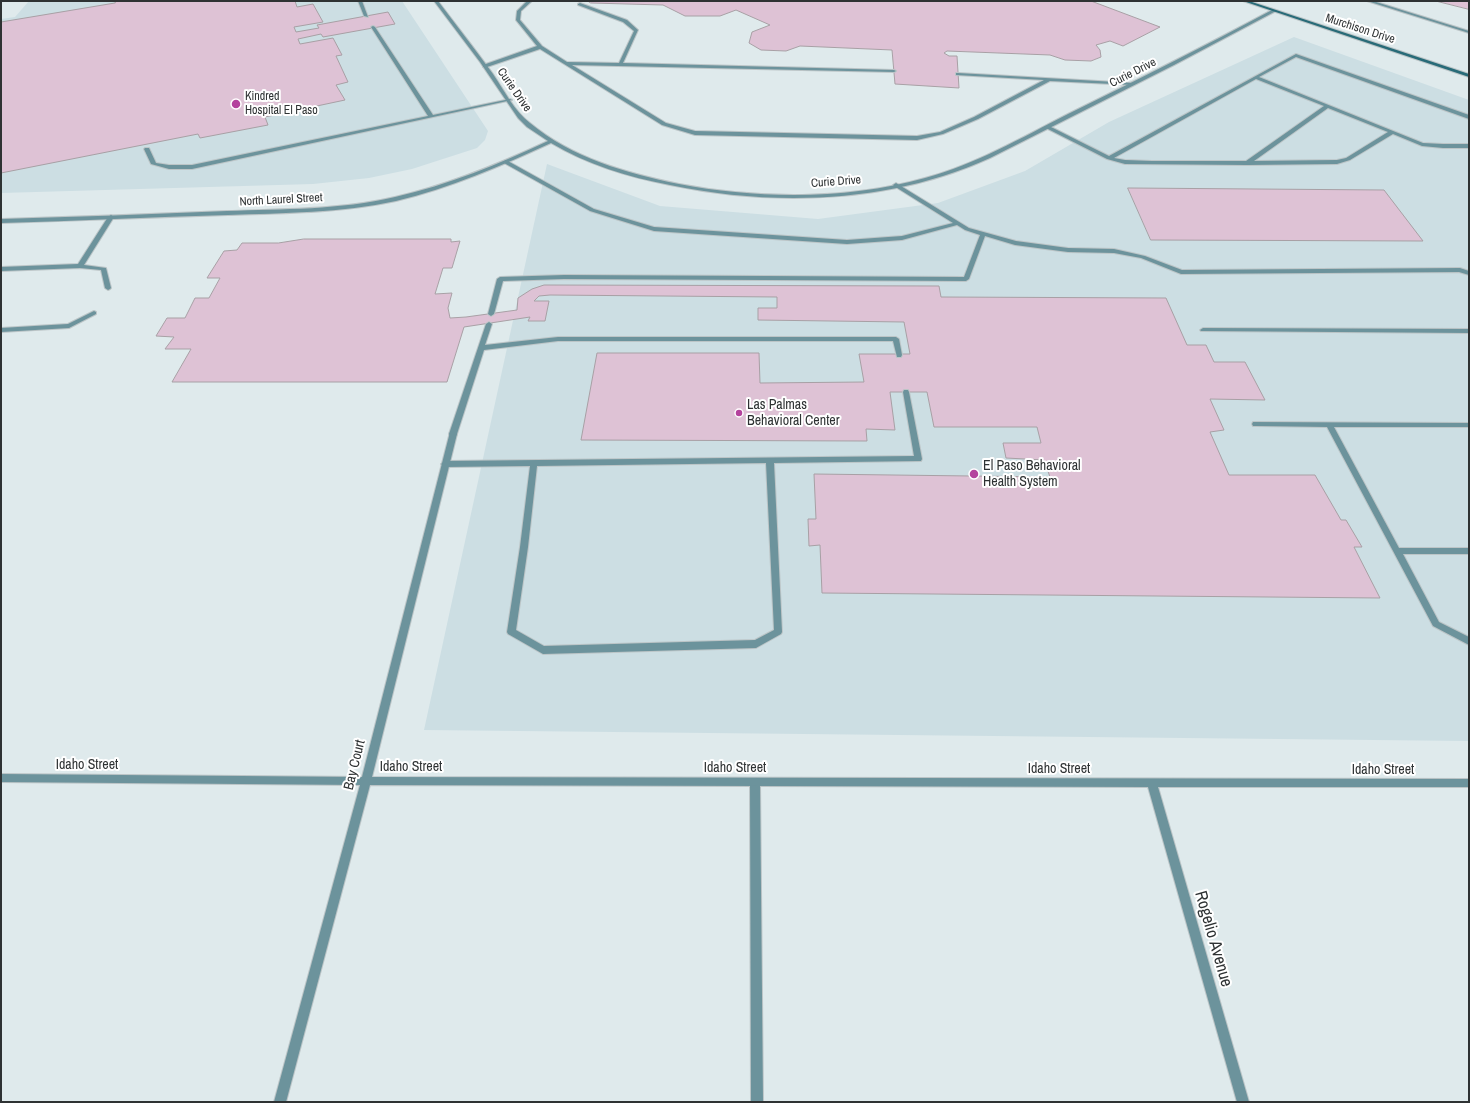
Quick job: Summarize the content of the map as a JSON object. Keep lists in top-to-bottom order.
{
  "streets": {
    "main road": ["Murchison Drive"],
    "street": [
      "Curie Drive",
      "North Laurel Street",
      "Idaho Street",
      "Bay Court",
      "Rogelio Avenue"
    ]
  },
  "crossings": [
    ["Murchison Drive", "Curie Drive"],
    ["Curie Drive", "North Laurel Street"],
    ["Idaho Street", "Bay Court"],
    ["Idaho Street", "Rogelio Avenue"]
  ],
  "places": ["Kindred Hospital El Paso", "Las Palmas Behavioral Center", "El Paso Behavioral Health System"]
}
